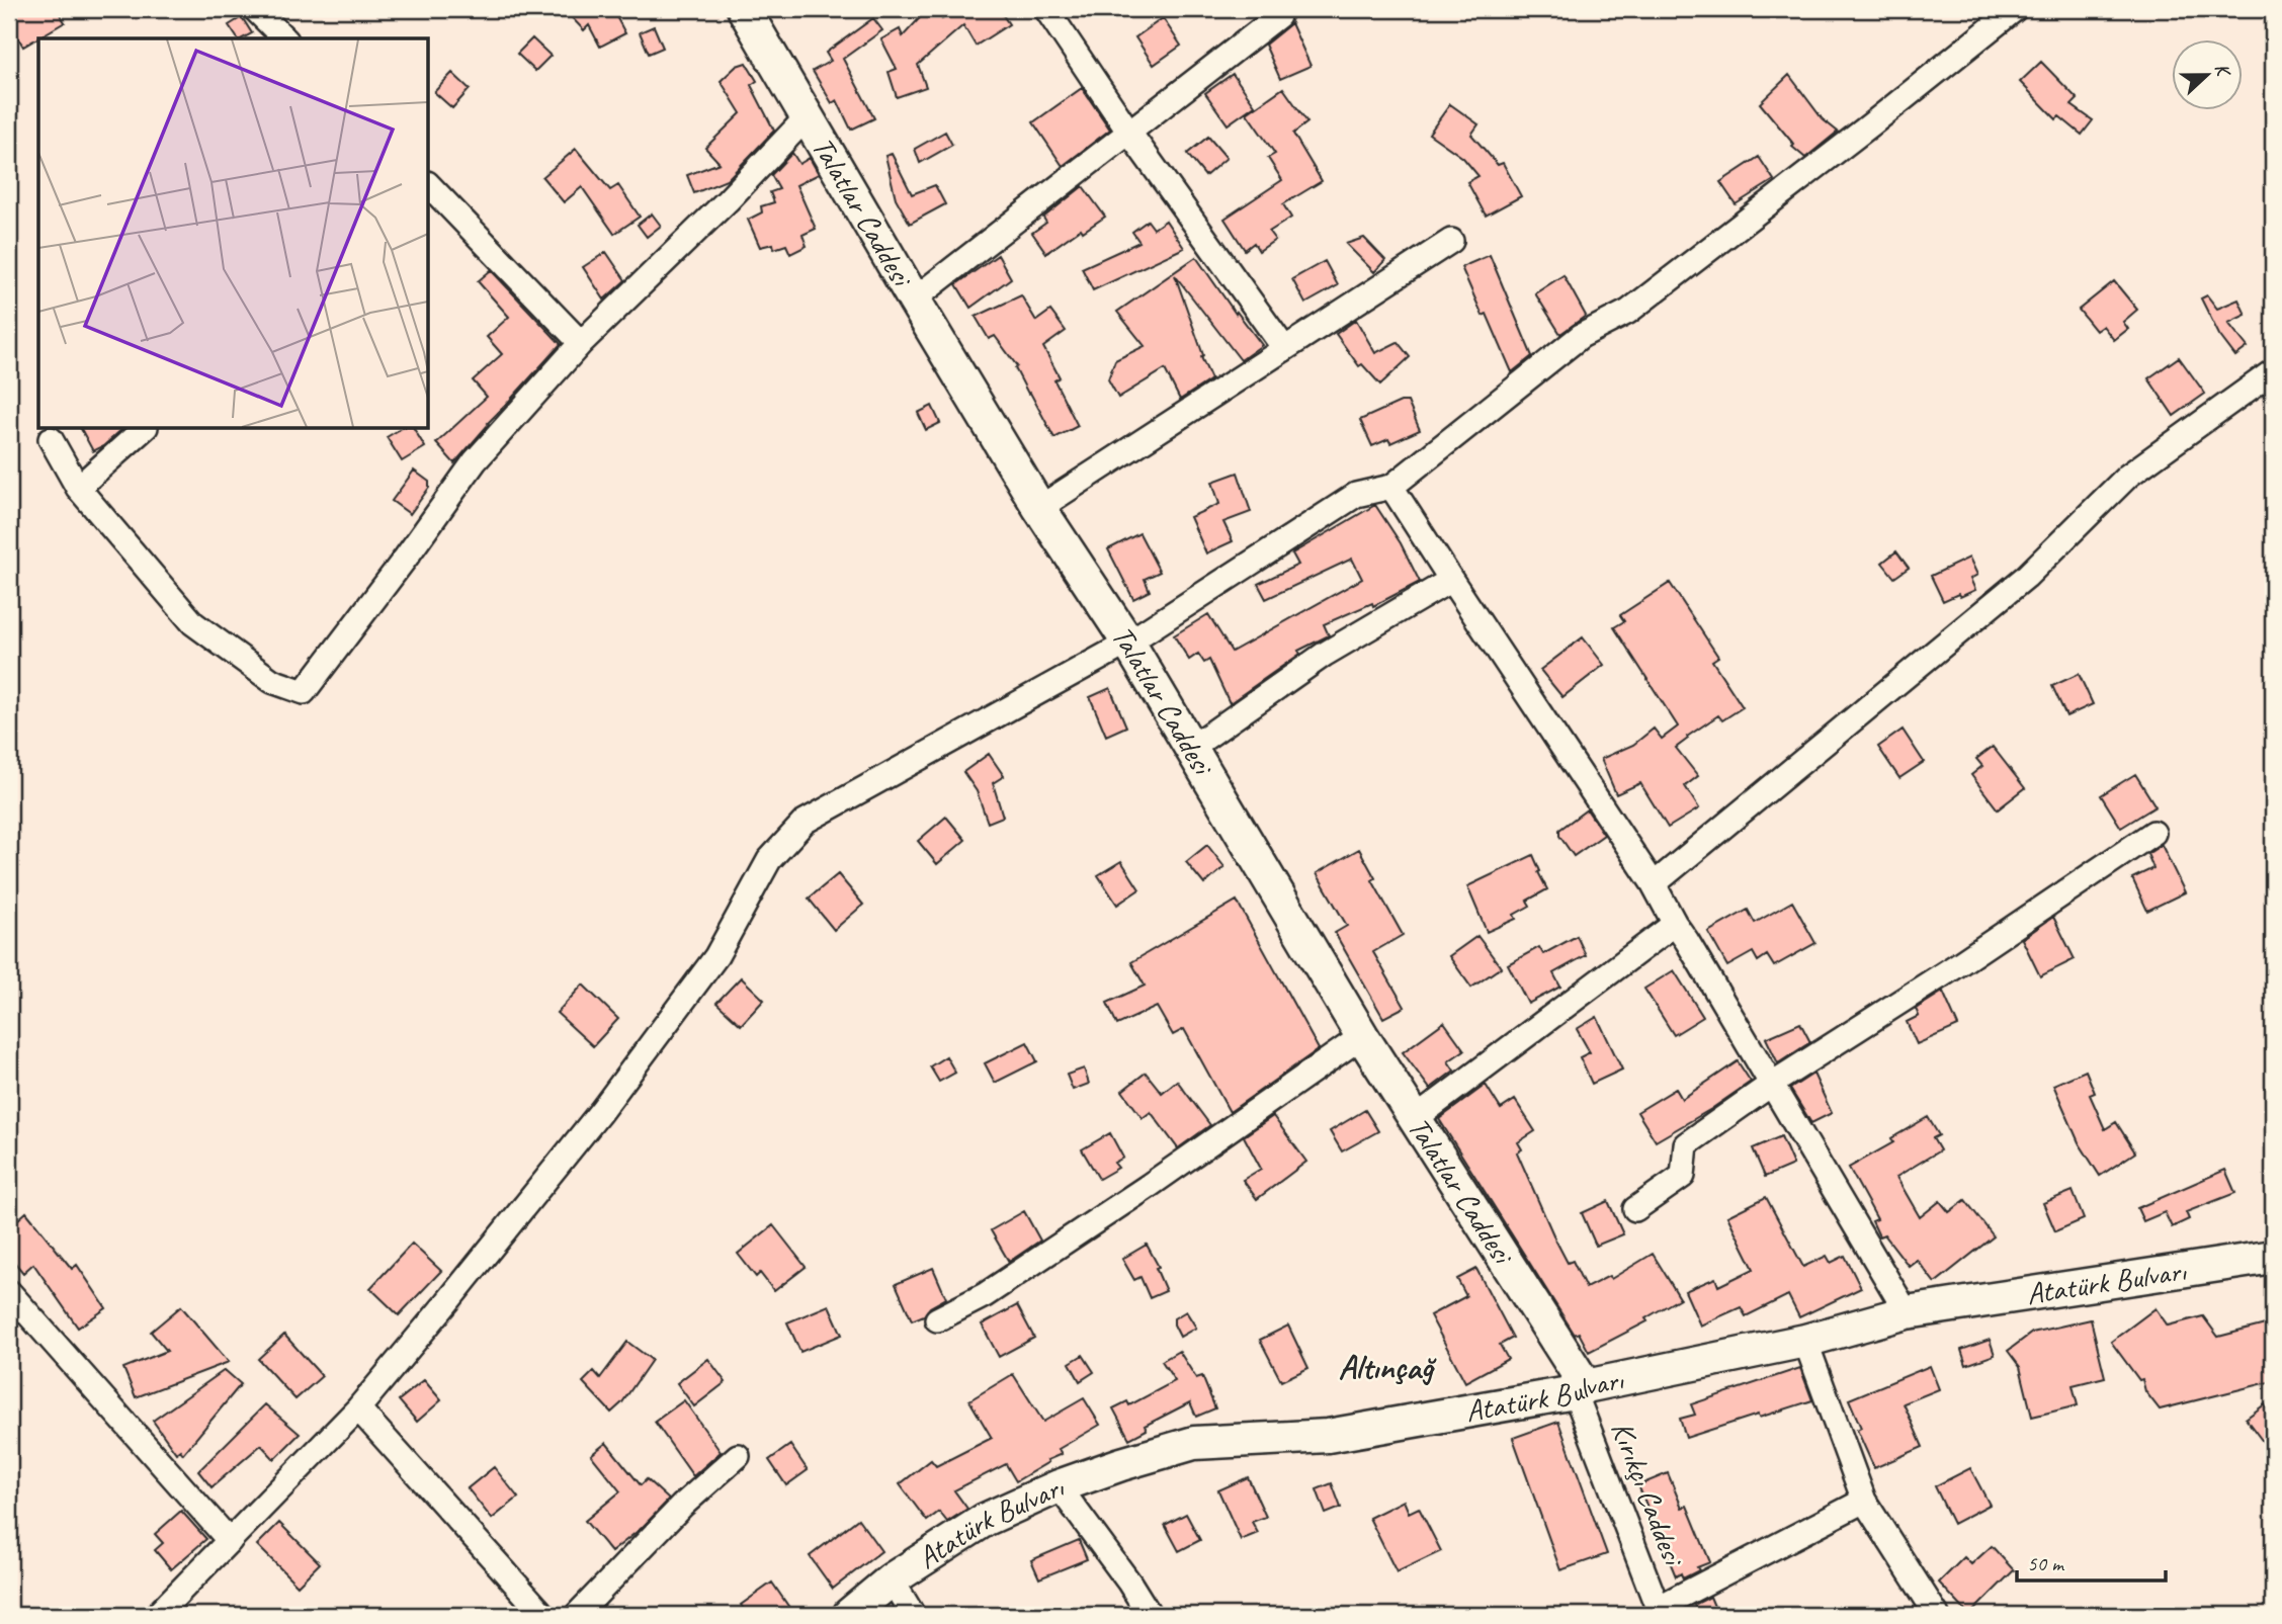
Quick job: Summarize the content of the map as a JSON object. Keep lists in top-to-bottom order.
{
  "streets": {
    "street": ["Talatlar Caddesi", "Atatürk Bulvarı", "Kırıkçı Caddesi"]
  },
  "crossings": [
    ["Talatlar Caddesi", "Atatürk Bulvarı"],
    ["Talatlar Caddesi", "Kırıkçı Caddesi"],
    ["Atatürk Bulvarı", "Kırıkçı Caddesi"]
  ],
  "districts": ["Altınçağ"],
  "scale_bar": "50 m",
  "north": "right"
}
